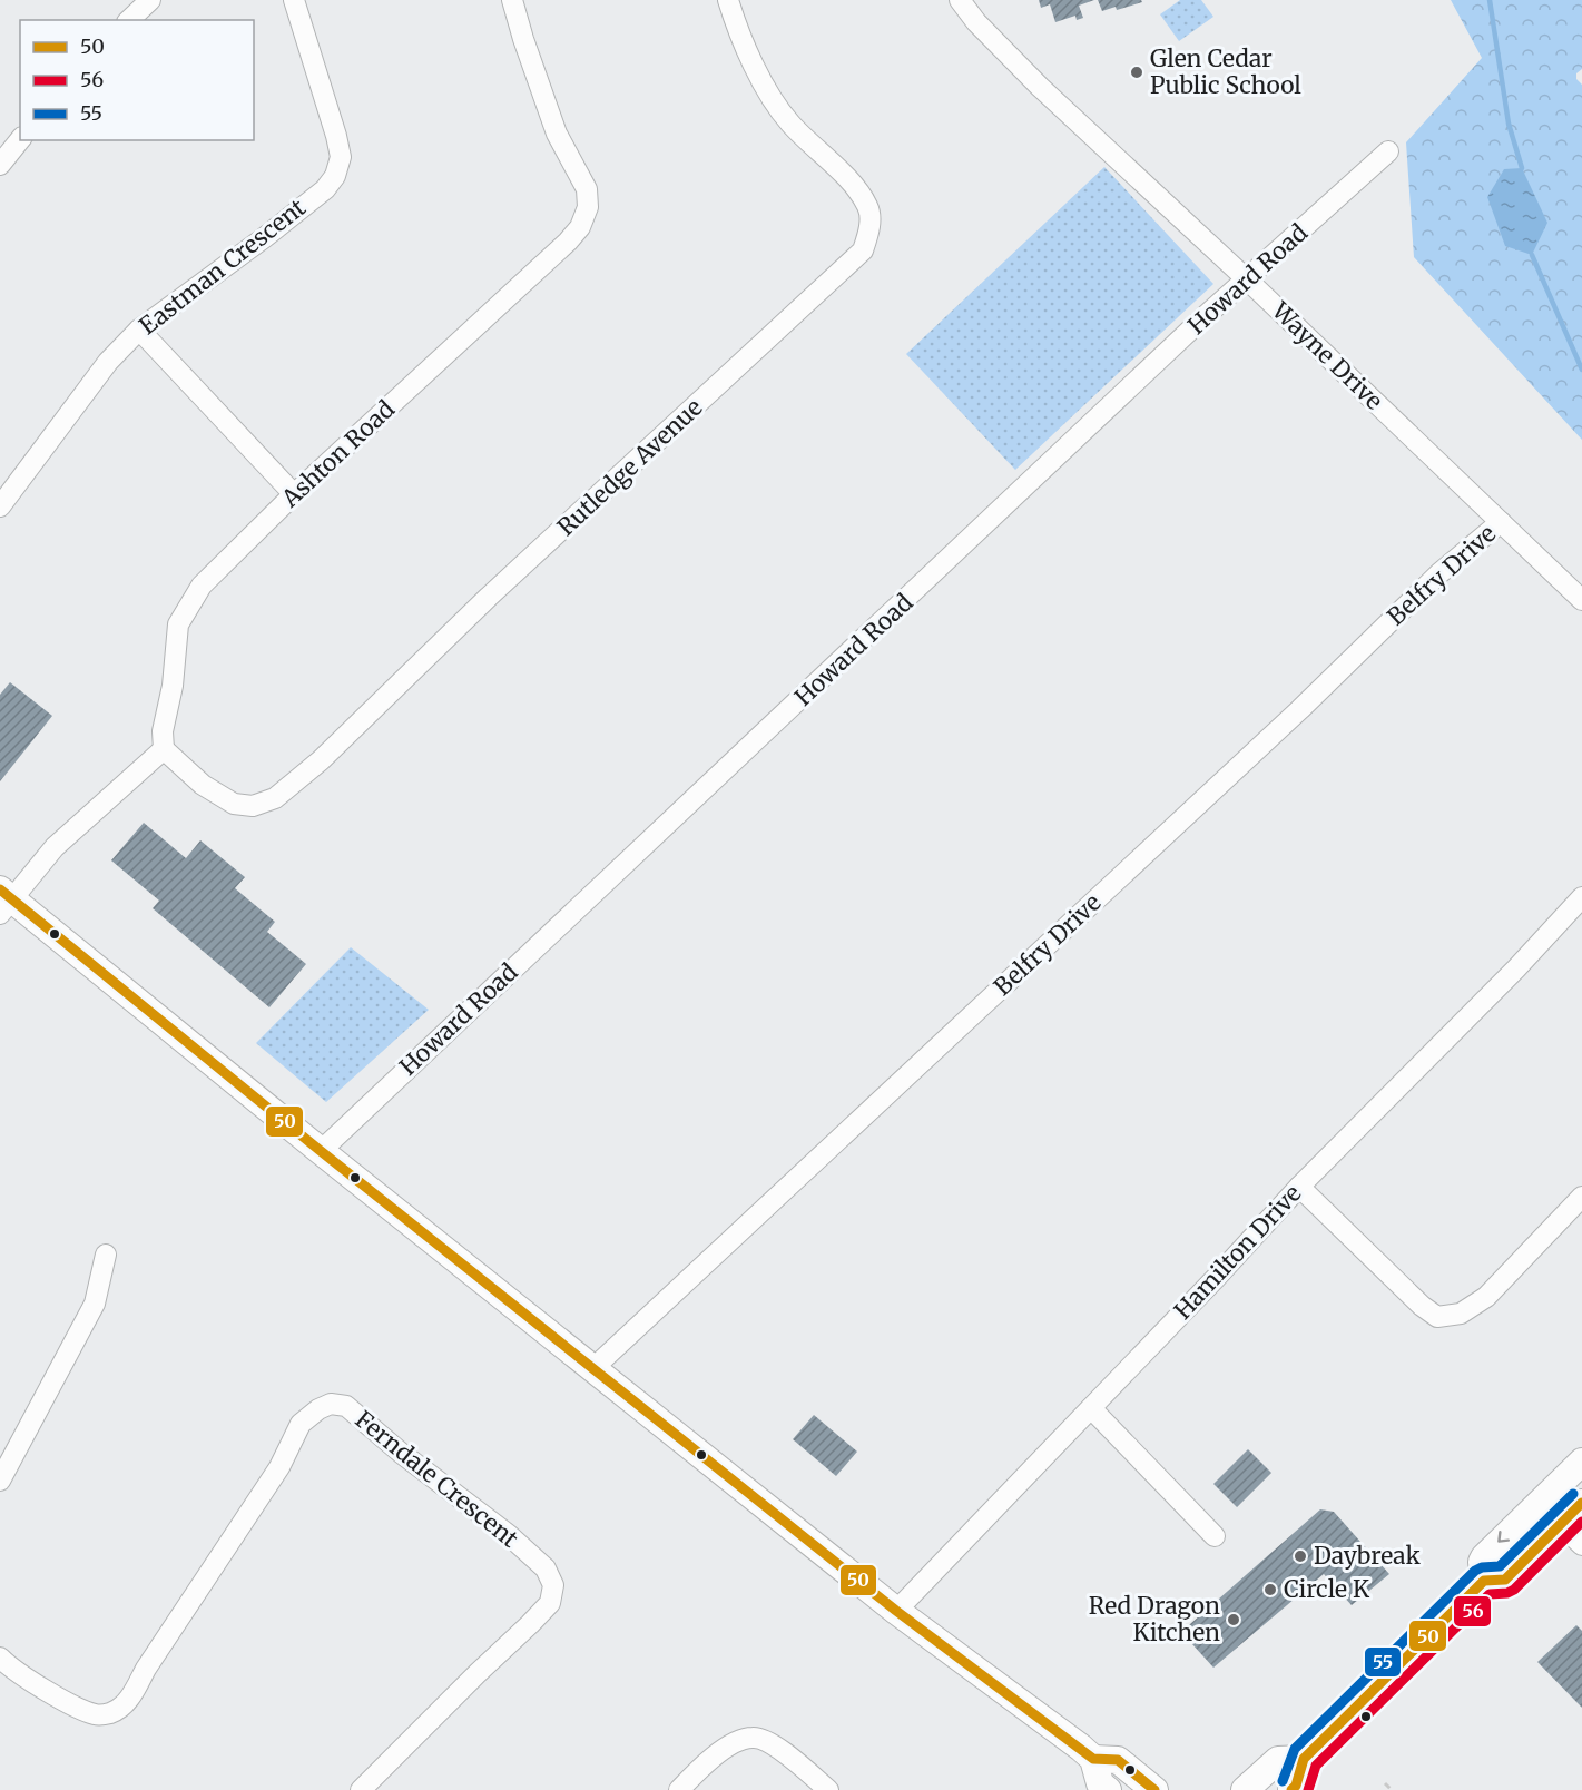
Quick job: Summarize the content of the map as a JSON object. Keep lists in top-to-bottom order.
{
  "streets": {
    "street": [
      "Eastman Crescent",
      "Howard Road",
      "Wayne Drive",
      "Ashton Road",
      "Rutledge Avenue",
      "Belfry Drive",
      "Hamilton Drive",
      "Ferndale Crescent"
    ]
  },
  "crossings": [
    ["Howard Road", "Wayne Drive"],
    ["Wayne Drive", "Belfry Drive"],
    ["Ashton Road", "Rutledge Avenue"]
  ],
  "places": [
    "Glen Cedar Public School",
    "Daybreak",
    "Circle K",
    "Red Dragon Kitchen"
  ],
  "lines": ["transit line 50", "transit line 55", "transit line 56"],
  "legend": ["50", "56", "55"]
}
